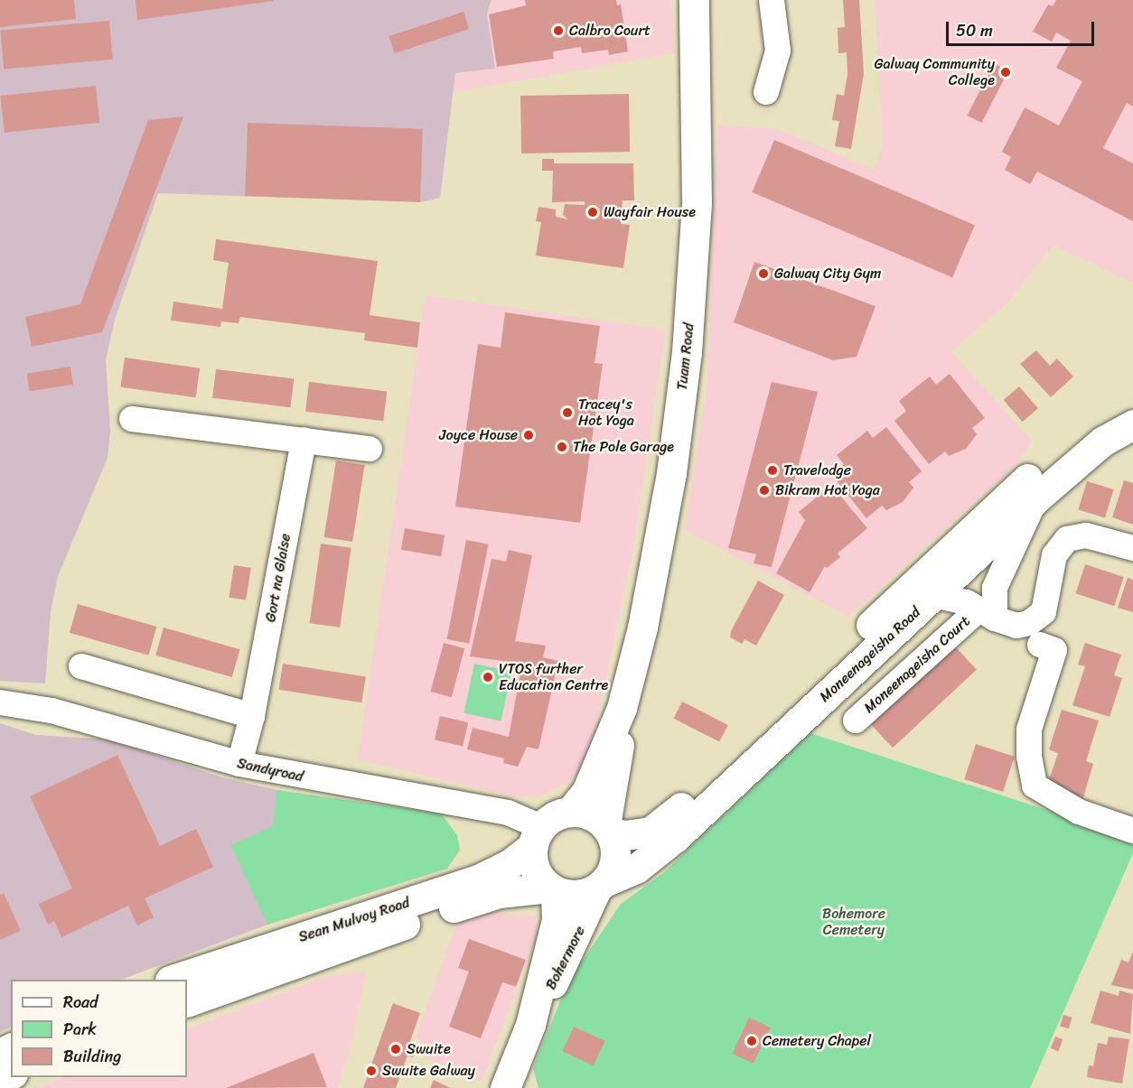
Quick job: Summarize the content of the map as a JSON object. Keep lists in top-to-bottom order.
{
  "streets": {
    "main road": [
      "Tuam Road",
      "Moneenageisha Road",
      "Sean Mulvoy Road",
      "Bohermore"
    ],
    "street": ["Gort na Glaise", "Moneenageisha Court", "Sandyroad"]
  },
  "crossings": [
    ["Tuam Road", "Moneenageisha Road"],
    ["Tuam Road", "Sandyroad"],
    ["Tuam Road", "Sean Mulvoy Road"],
    ["Tuam Road", "Bohermore"],
    ["Gort na Glaise", "Sandyroad"],
    ["Moneenageisha Road", "Moneenageisha Court"],
    ["Moneenageisha Road", "Sandyroad"],
    ["Moneenageisha Road", "Sean Mulvoy Road"],
    ["Moneenageisha Road", "Bohermore"],
    ["Sandyroad", "Sean Mulvoy Road"],
    ["Sandyroad", "Bohermore"],
    ["Sean Mulvoy Road", "Bohermore"]
  ],
  "parks": ["Bohemore Cemetery"],
  "places": [
    "Calbro Court",
    "Galway Community College",
    "Wayfair House",
    "Galway City Gym",
    "Tracey's Hot Yoga",
    "Joyce House",
    "The Pole Garage",
    "Travelodge",
    "Bikram Hot Yoga",
    "VTOS further Education Centre",
    "Cemetery Chapel",
    "Swuite",
    "Swuite Galway"
  ],
  "legend": ["Road", "Park", "Building"],
  "scale_bar": "50 m"
}
